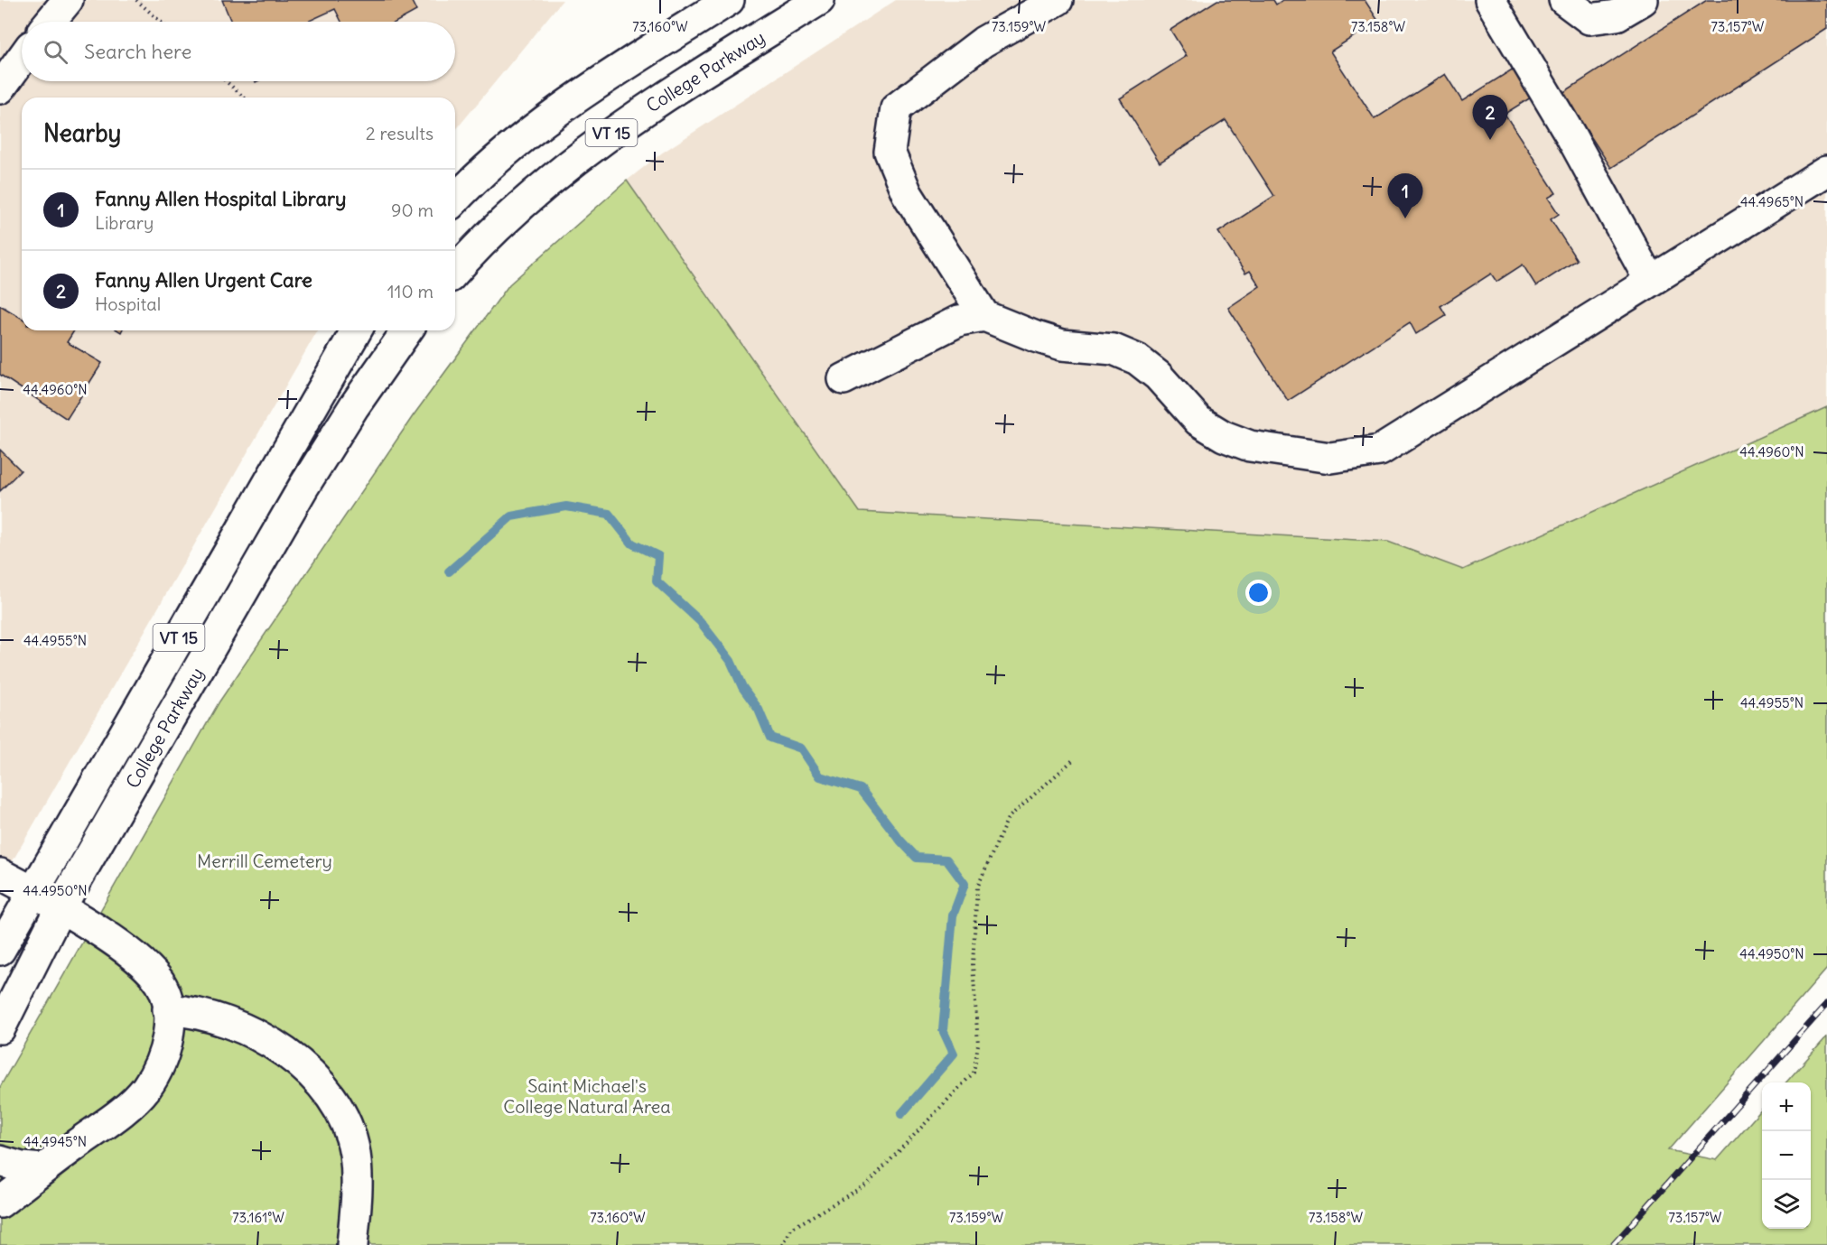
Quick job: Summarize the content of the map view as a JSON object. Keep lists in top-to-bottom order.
{
  "streets": {
    "main road": ["College Parkway", "VT 15"]
  },
  "parks": ["Merrill Cemetery", "Saint Michael's College Natural Area"],
  "page": {
    "search": "Search here",
    "pins": ["2", "1"],
    "heading": ["Nearby", "2 results"],
    "list": [
      {
        "mark": "1",
        "name": "Fanny Allen Hospital Library",
        "note": "Library",
        "value": "90 m"
      },
      {
        "mark": "2",
        "name": "Fanny Allen Urgent Care",
        "note": "Hospital",
        "value": "110 m"
      }
    ],
    "map_buttons": ["+", "−"]
  },
  "coordinates": [
    "73.160°W",
    "73.159°W",
    "73.158°W",
    "73.157°W",
    "44.4965°N",
    "44.4960°N",
    "44.4955°N",
    "44.4950°N",
    "44.4945°N",
    "73.161°W"
  ]
}
